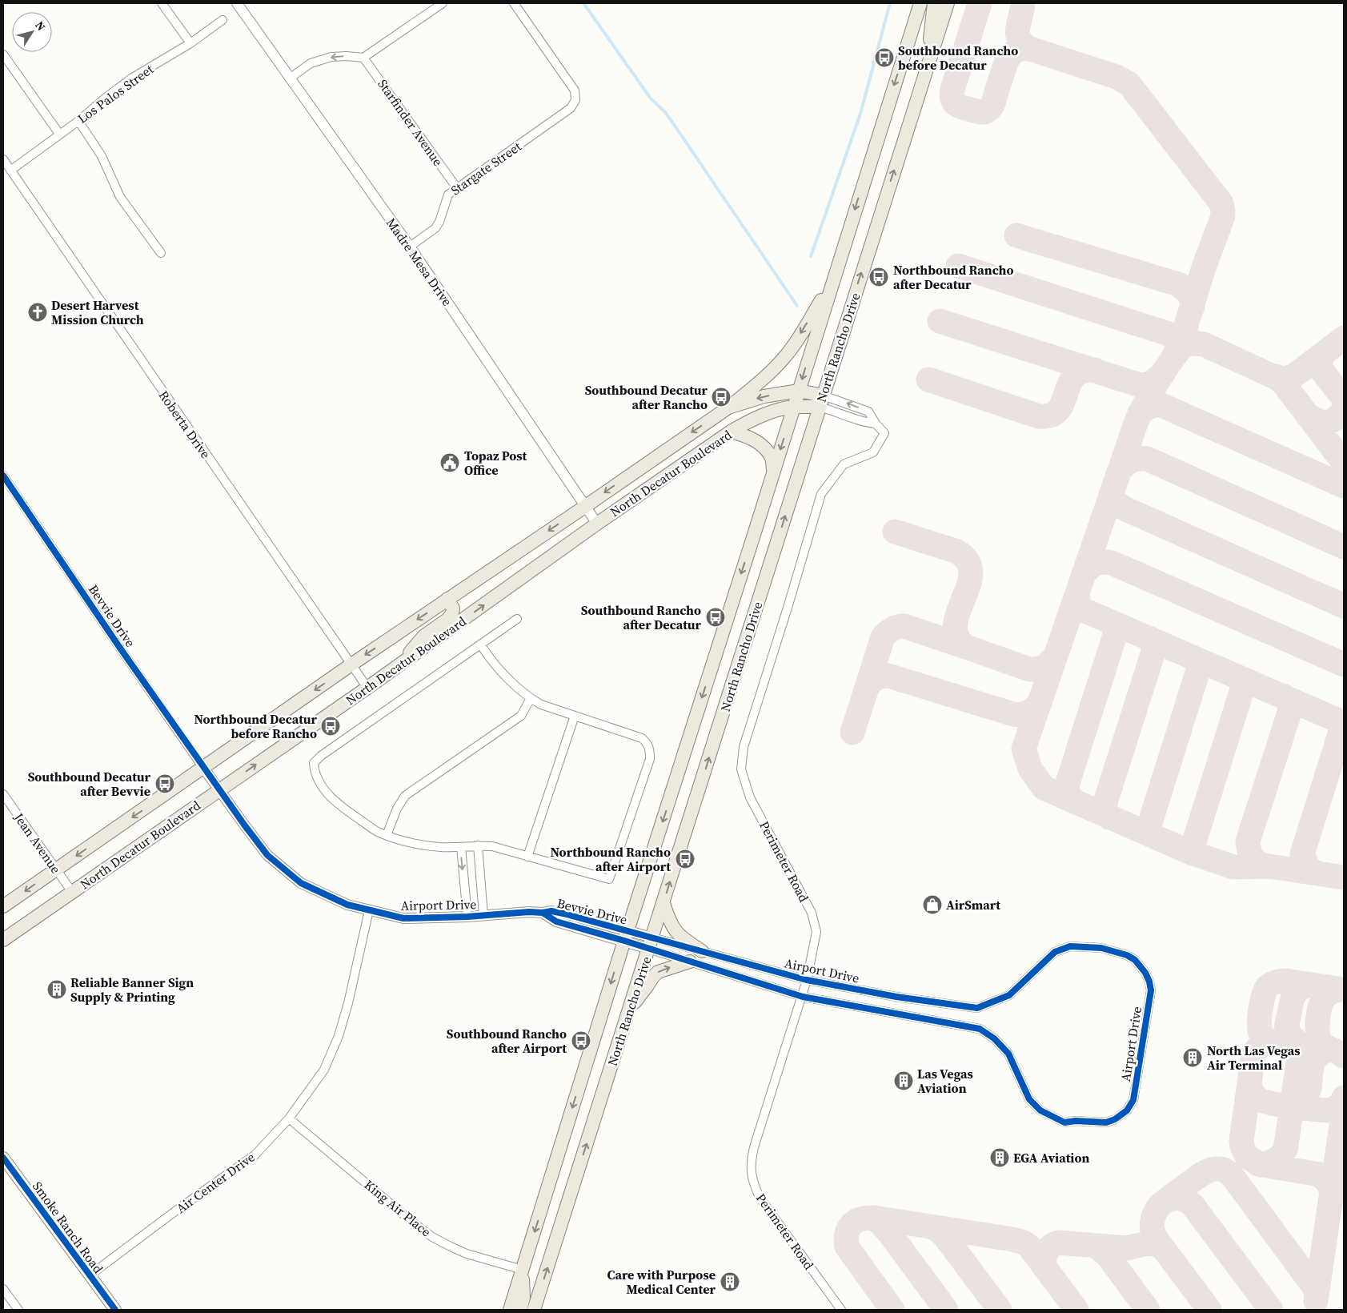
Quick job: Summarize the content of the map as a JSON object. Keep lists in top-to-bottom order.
{
  "streets": {
    "main road": ["North Rancho Drive", "North Decatur Boulevard", "Smoke Ranch Road"],
    "street": [
      "Los Palos Street",
      "Starfinder Avenue",
      "Stargate Street",
      "Madre Mesa Drive",
      "Roberta Drive",
      "Bevvie Drive",
      "Jean Avenue",
      "Perimeter Road",
      "Airport Drive",
      "Air Center Drive",
      "King Air Place"
    ]
  },
  "crossings": [
    ["Los Palos Street", "Roberta Drive"],
    ["Starfinder Avenue", "Stargate Street"],
    ["Stargate Street", "Madre Mesa Drive"],
    ["Madre Mesa Drive", "North Decatur Boulevard"],
    ["North Rancho Drive", "North Decatur Boulevard"],
    ["North Rancho Drive", "Bevvie Drive"],
    ["North Rancho Drive", "Perimeter Road"],
    ["North Rancho Drive", "Airport Drive"],
    ["North Rancho Drive", "King Air Place"],
    ["Roberta Drive", "North Decatur Boulevard"],
    ["North Decatur Boulevard", "Bevvie Drive"],
    ["North Decatur Boulevard", "Jean Avenue"],
    ["North Decatur Boulevard", "Perimeter Road"],
    ["North Decatur Boulevard", "Airport Drive"],
    ["Bevvie Drive", "Airport Drive"],
    ["Perimeter Road", "Airport Drive"],
    ["Airport Drive", "Air Center Drive"],
    ["Air Center Drive", "King Air Place"],
    ["Air Center Drive", "Smoke Ranch Road"]
  ],
  "places": {
    "bus stop": [
      "Southbound Rancho before Decatur",
      "Northbound Rancho after Decatur",
      "Southbound Decatur after Rancho",
      "Southbound Rancho after Decatur",
      "Northbound Decatur before Rancho",
      "Southbound Decatur after Bevvie",
      "Northbound Rancho after Airport",
      "Southbound Rancho after Airport"
    ],
    "church": ["Desert Harvest Mission Church"],
    "public building": ["Topaz Post Office"],
    "shop": ["AirSmart"],
    "building": [
      "Reliable Banner Sign Supply & Printing",
      "North Las Vegas Air Terminal",
      "Las Vegas Aviation",
      "EGA Aviation",
      "Care with Purpose Medical Center"
    ]
  },
  "north": "top right"
}
